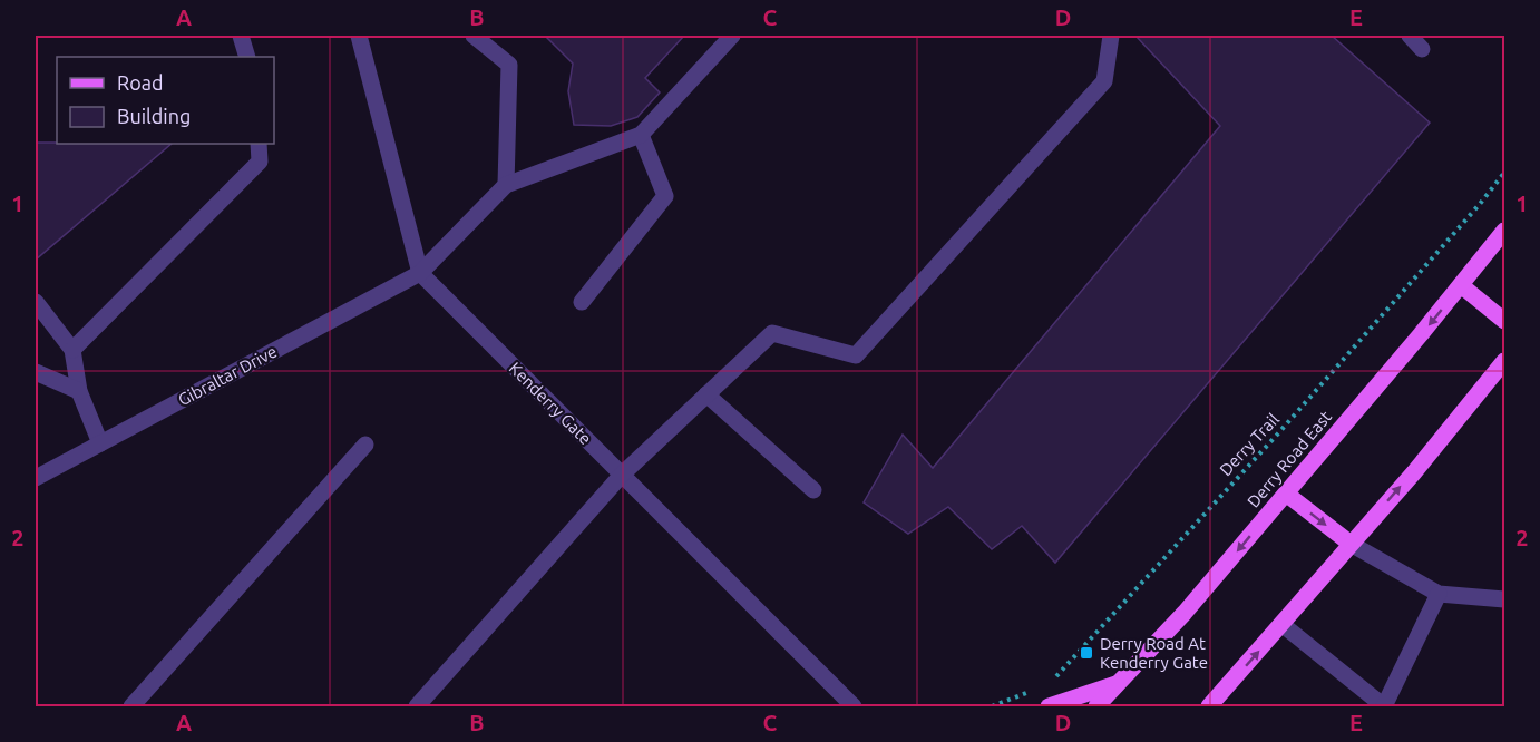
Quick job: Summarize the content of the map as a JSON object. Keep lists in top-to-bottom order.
{
  "streets": {
    "main road": ["Derry Road East"],
    "street": ["Gibraltar Drive", "Kenderry Gate"],
    "path": ["Derry Trail"]
  },
  "crossings": [
    ["Gibraltar Drive", "Kenderry Gate"]
  ],
  "places": {
    "transit": ["Derry Road At Kenderry Gate"]
  },
  "legend": ["Road", "Building"],
  "grid": {
    "columns": [
      "A",
      "B",
      "C",
      "D",
      "E"
    ],
    "rows": ["1", "2"]
  }
}
